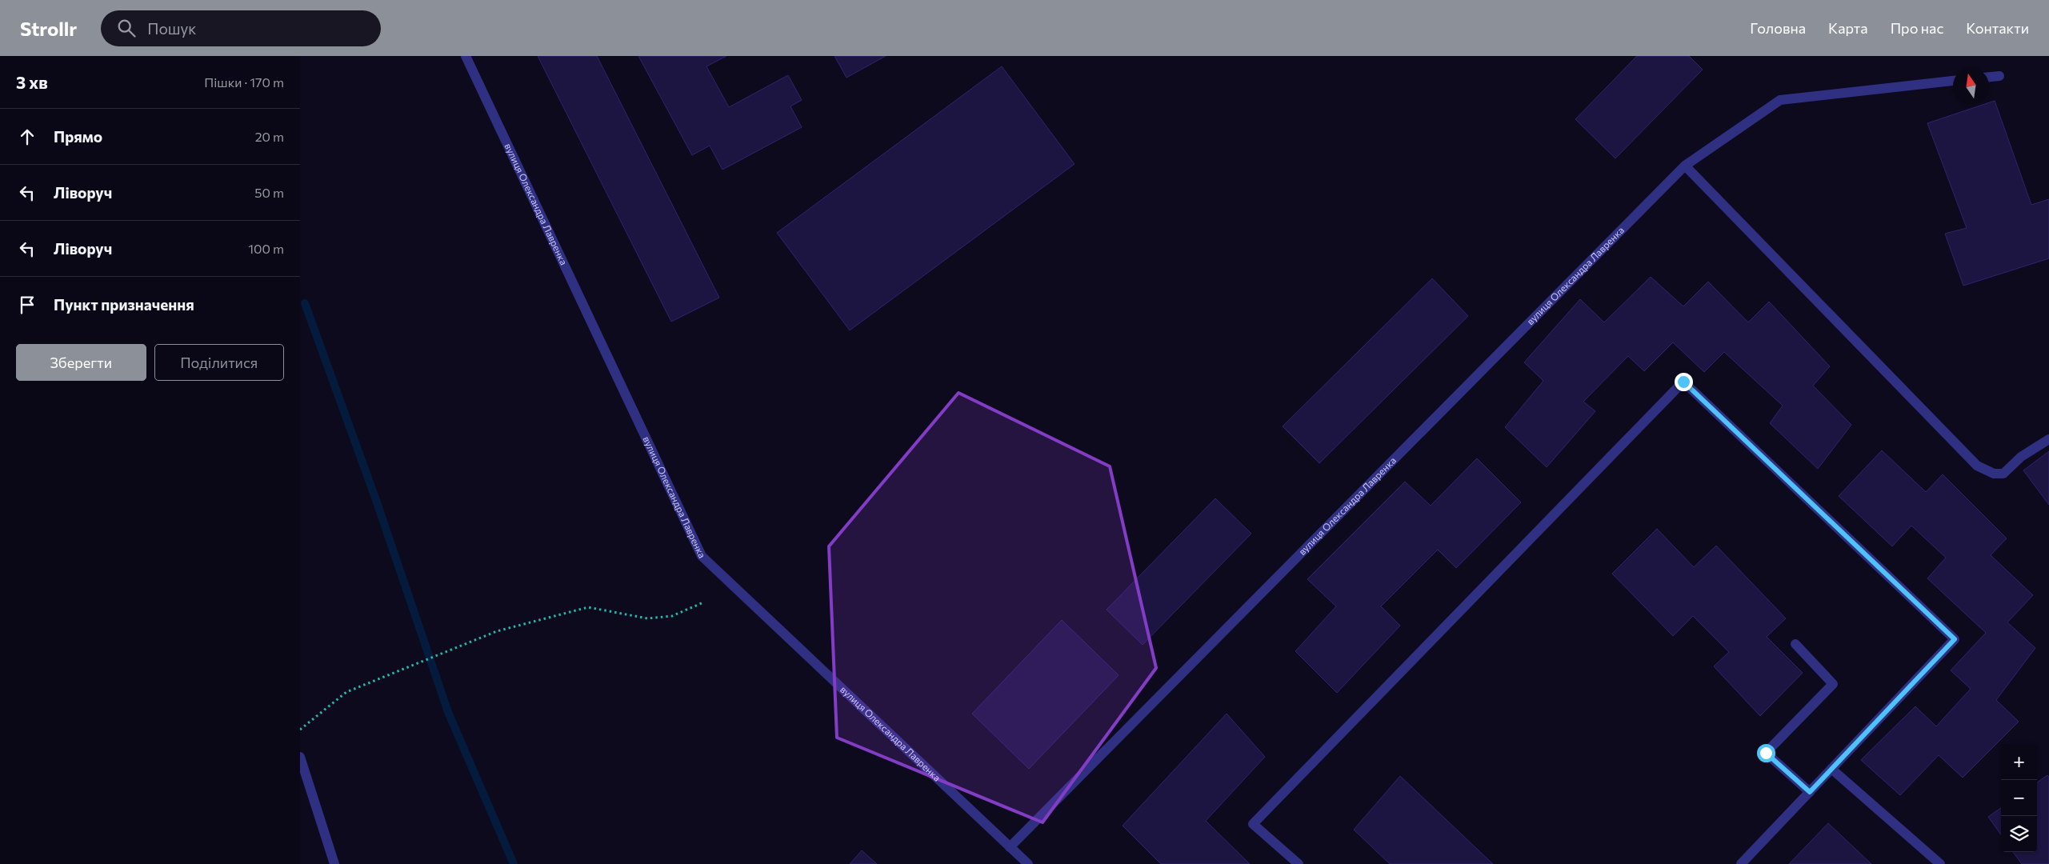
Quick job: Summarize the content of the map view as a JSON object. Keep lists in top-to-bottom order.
{
  "streets": {
    "street": ["вулиця Олександра Лавренка"]
  },
  "north": "top",
  "page": {
    "header": "Strollr",
    "search": "Пошук",
    "nav": [
      "Головна",
      "Карта",
      "Про нас",
      "Контакти"
    ],
    "heading": ["3 хв", "Пішки · 170 m"],
    "list": [
      ["Прямо", "20 m"],
      ["Ліворуч", "50 m"],
      ["Ліворуч", "100 m"],
      "Пункт призначення"
    ],
    "buttons": ["Зберегти", "Поділитися"],
    "map_buttons": ["+", "−"]
  }
}
